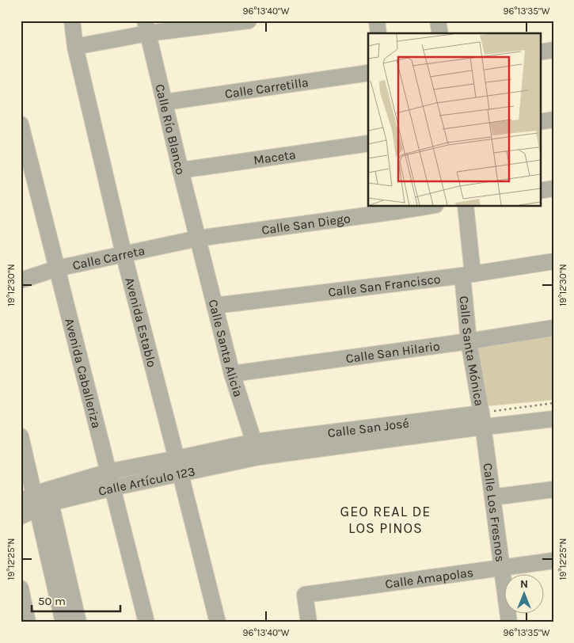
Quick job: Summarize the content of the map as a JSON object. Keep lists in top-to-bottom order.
{
  "streets": {
    "street": [
      "Calle Carretilla",
      "Calle Río Blanco",
      "Maceta",
      "Calle San Diego",
      "Calle Carreta",
      "Calle San Francisco",
      "Avenida Establo",
      "Calle Santa Alicia",
      "Calle Santa Mónica",
      "Calle San Hilario",
      "Avenida Caballeriza",
      "Calle San José",
      "Calle Artículo 123",
      "Calle Los Fresnos",
      "Calle Amapolas"
    ]
  },
  "crossings": [
    ["Calle Carretilla", "Calle Río Blanco"],
    ["Calle Río Blanco", "Maceta"],
    ["Calle Río Blanco", "Calle San Diego"],
    ["Calle Río Blanco", "Calle Carreta"],
    ["Calle Río Blanco", "Calle Santa Alicia"],
    ["Calle San Diego", "Calle Carreta"],
    ["Calle San Diego", "Calle Santa Alicia"],
    ["Calle Carreta", "Avenida Establo"],
    ["Calle Carreta", "Calle Santa Alicia"],
    ["Calle Carreta", "Avenida Caballeriza"],
    ["Calle San Francisco", "Calle Santa Alicia"],
    ["Calle San Francisco", "Calle Santa Mónica"],
    ["Avenida Establo", "Calle Artículo 123"],
    ["Calle Santa Alicia", "Calle San Hilario"],
    ["Calle Santa Alicia", "Calle San José"],
    ["Calle Santa Alicia", "Calle Artículo 123"],
    ["Calle Santa Mónica", "Calle San Hilario"],
    ["Calle Santa Mónica", "Calle San José"],
    ["Calle Santa Mónica", "Calle Los Fresnos"],
    ["Avenida Caballeriza", "Calle Artículo 123"],
    ["Calle San José", "Calle Artículo 123"],
    ["Calle San José", "Calle Los Fresnos"],
    ["Calle Los Fresnos", "Calle Amapolas"]
  ],
  "districts": ["GEO REAL DE LOS PINOS"],
  "scale_bar": "50 m",
  "north": "top",
  "coordinates": [
    "96°13'40\"W",
    "96°13'35\"W",
    "19°12'30\"N",
    "19°12'25\"N"
  ]
}
